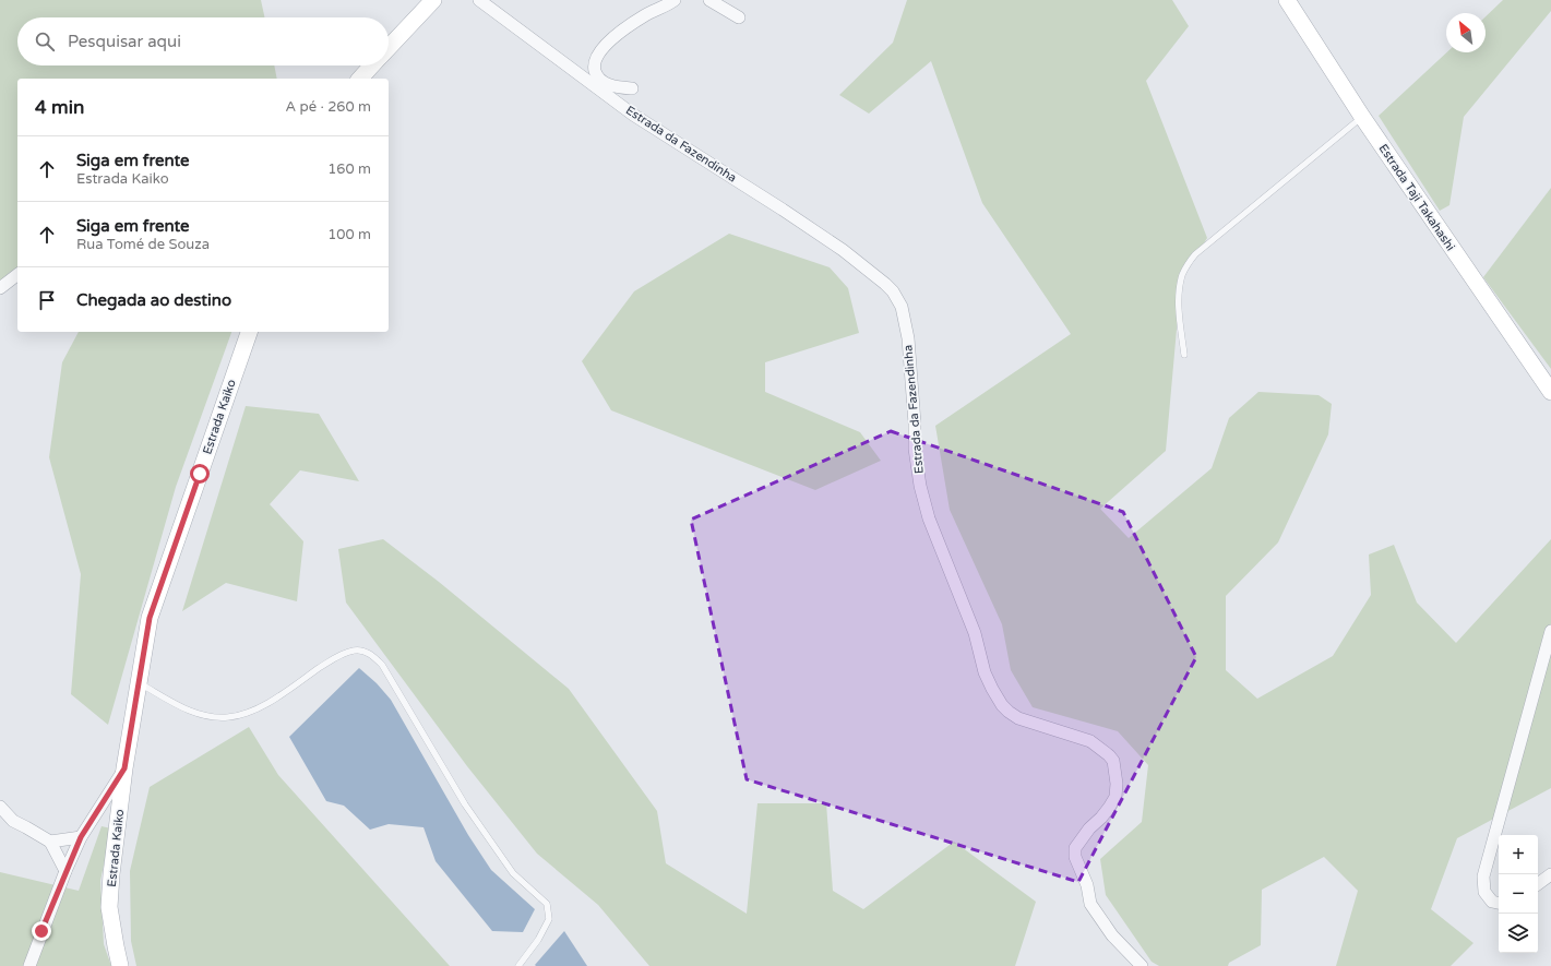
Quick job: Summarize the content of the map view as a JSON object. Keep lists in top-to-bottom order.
{
  "streets": {
    "street": ["Estrada da Fazendinha", "Estrada Taji Takahashi", "Estrada Kaiko"]
  },
  "north": "top left",
  "page": {
    "search": "Pesquisar aqui",
    "heading": ["4 min", "A pé · 260 m"],
    "list": [
      ["Siga em frente", "Estrada Kaiko", "160 m"],
      ["Siga em frente", "Rua Tomé de Souza", "100 m"],
      "Chegada ao destino"
    ],
    "map_buttons": ["+", "−"]
  }
}
